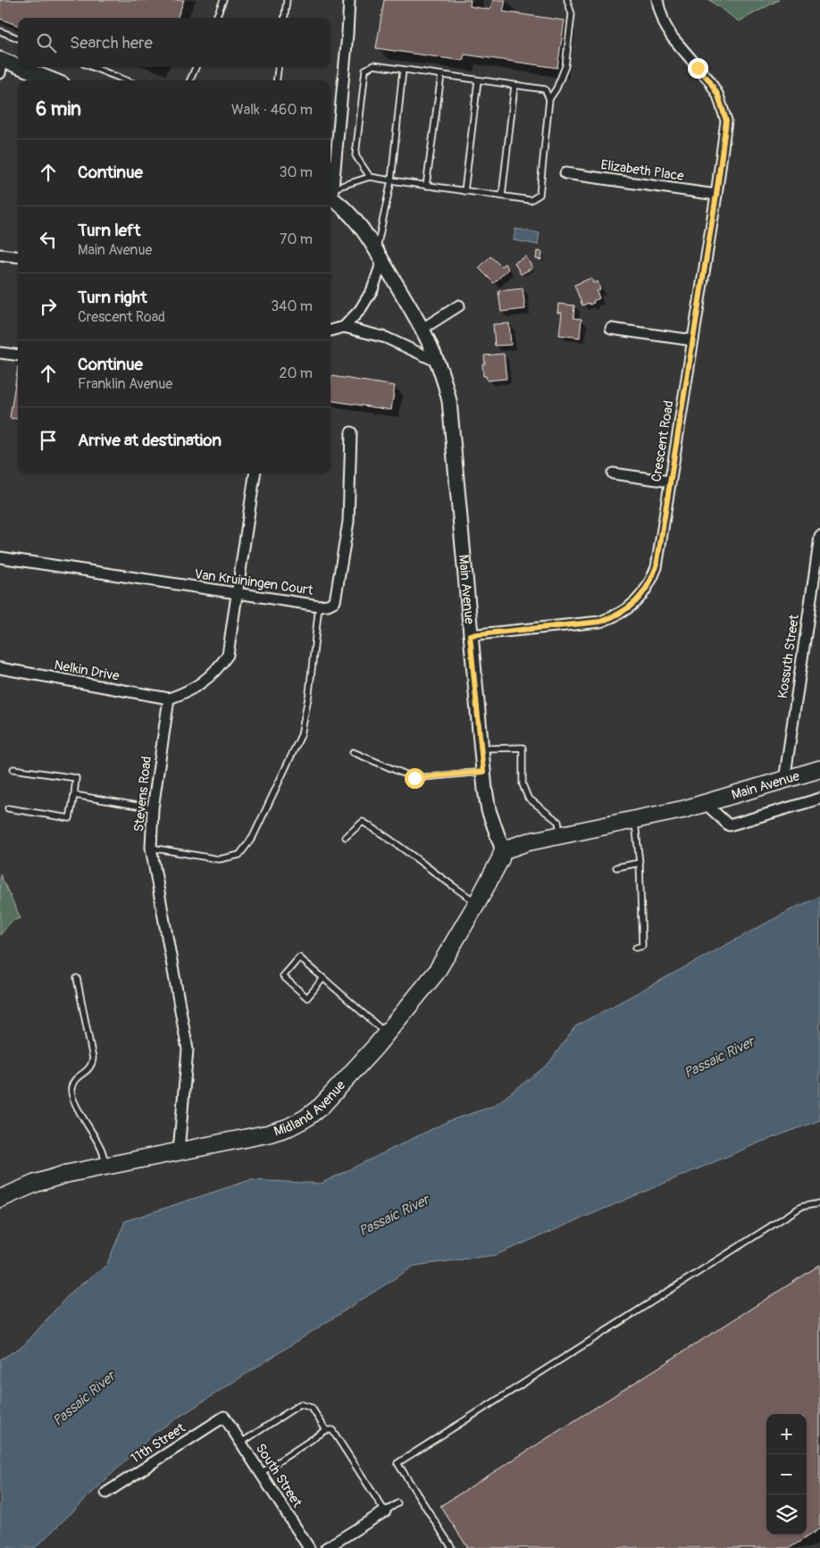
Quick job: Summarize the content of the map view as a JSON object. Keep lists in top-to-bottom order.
{
  "streets": {
    "main road": ["Main Avenue", "Midland Avenue"],
    "street": [
      "Elizabeth Place",
      "Crescent Road",
      "Van Kruiningen Court",
      "Kossuth Street",
      "Nelkin Drive",
      "Stevens Road",
      "11th Street",
      "South Street"
    ]
  },
  "crossings": [
    ["Elizabeth Place", "Crescent Road"],
    ["Crescent Road", "Main Avenue"],
    ["Main Avenue", "Kossuth Street"],
    ["Main Avenue", "Midland Avenue"],
    ["Nelkin Drive", "Stevens Road"],
    ["Stevens Road", "Midland Avenue"],
    ["11th Street", "South Street"]
  ],
  "water": ["Passaic River"],
  "page": {
    "search": "Search here",
    "heading": ["6 min", "Walk · 460 m"],
    "list": [
      ["Continue", "30 m"],
      ["Turn left", "Main Avenue", "70 m"],
      ["Turn right", "Crescent Road", "340 m"],
      ["Continue", "Franklin Avenue", "20 m"],
      "Arrive at destination"
    ],
    "map_buttons": ["+", "−"]
  }
}
